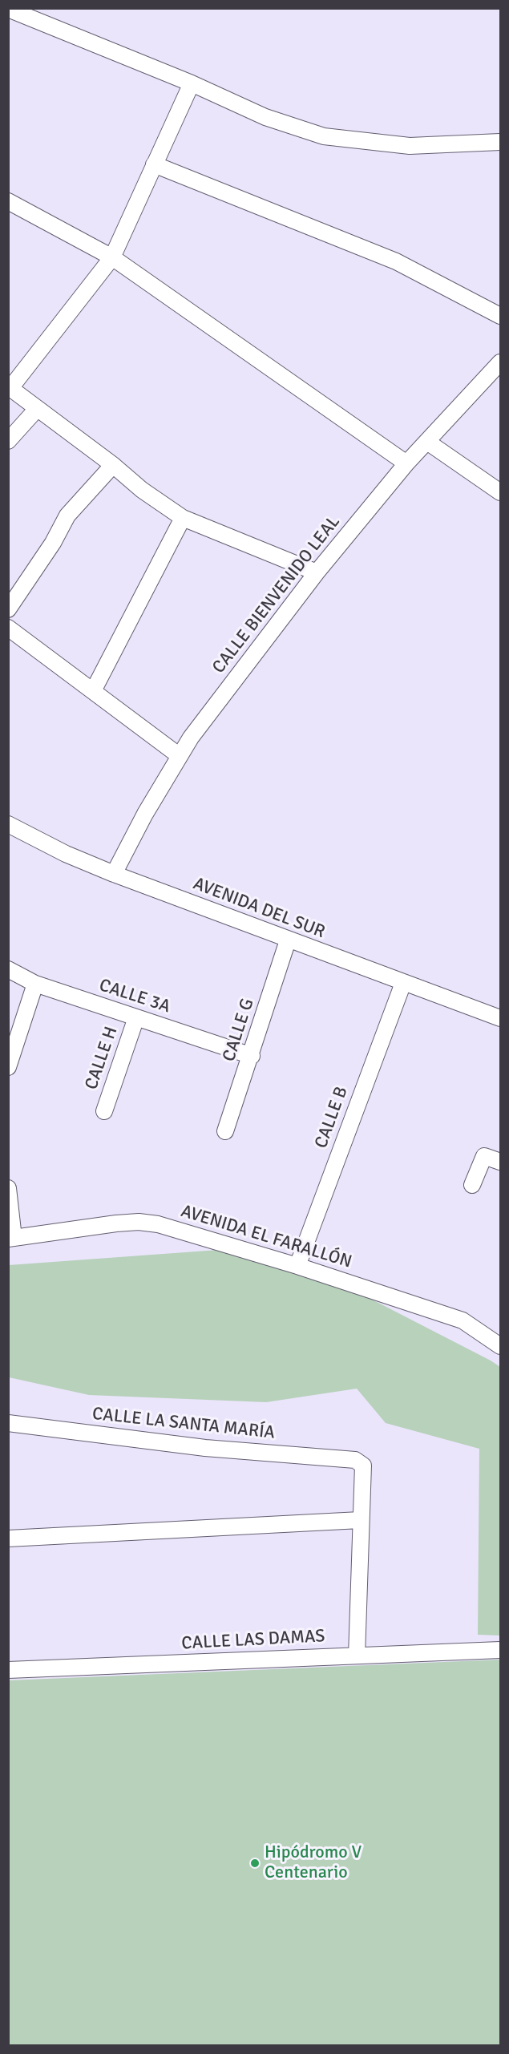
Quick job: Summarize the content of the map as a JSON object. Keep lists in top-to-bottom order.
{
  "streets": {
    "street": [
      "CALLE BIENVENIDO LEAL",
      "AVENIDA DEL SUR",
      "CALLE 3A",
      "CALLE G",
      "CALLE H",
      "CALLE B",
      "AVENIDA EL FARALLÓN",
      "CALLE LA SANTA MARÍA",
      "CALLE LAS DAMAS"
    ]
  },
  "crossings": [
    ["CALLE BIENVENIDO LEAL", "AVENIDA DEL SUR"],
    ["AVENIDA DEL SUR", "CALLE G"],
    ["AVENIDA DEL SUR", "CALLE B"],
    ["CALLE 3A", "CALLE G"],
    ["CALLE 3A", "CALLE H"],
    ["CALLE B", "AVENIDA EL FARALLÓN"]
  ],
  "places": ["Hipódromo V Centenario"]
}
